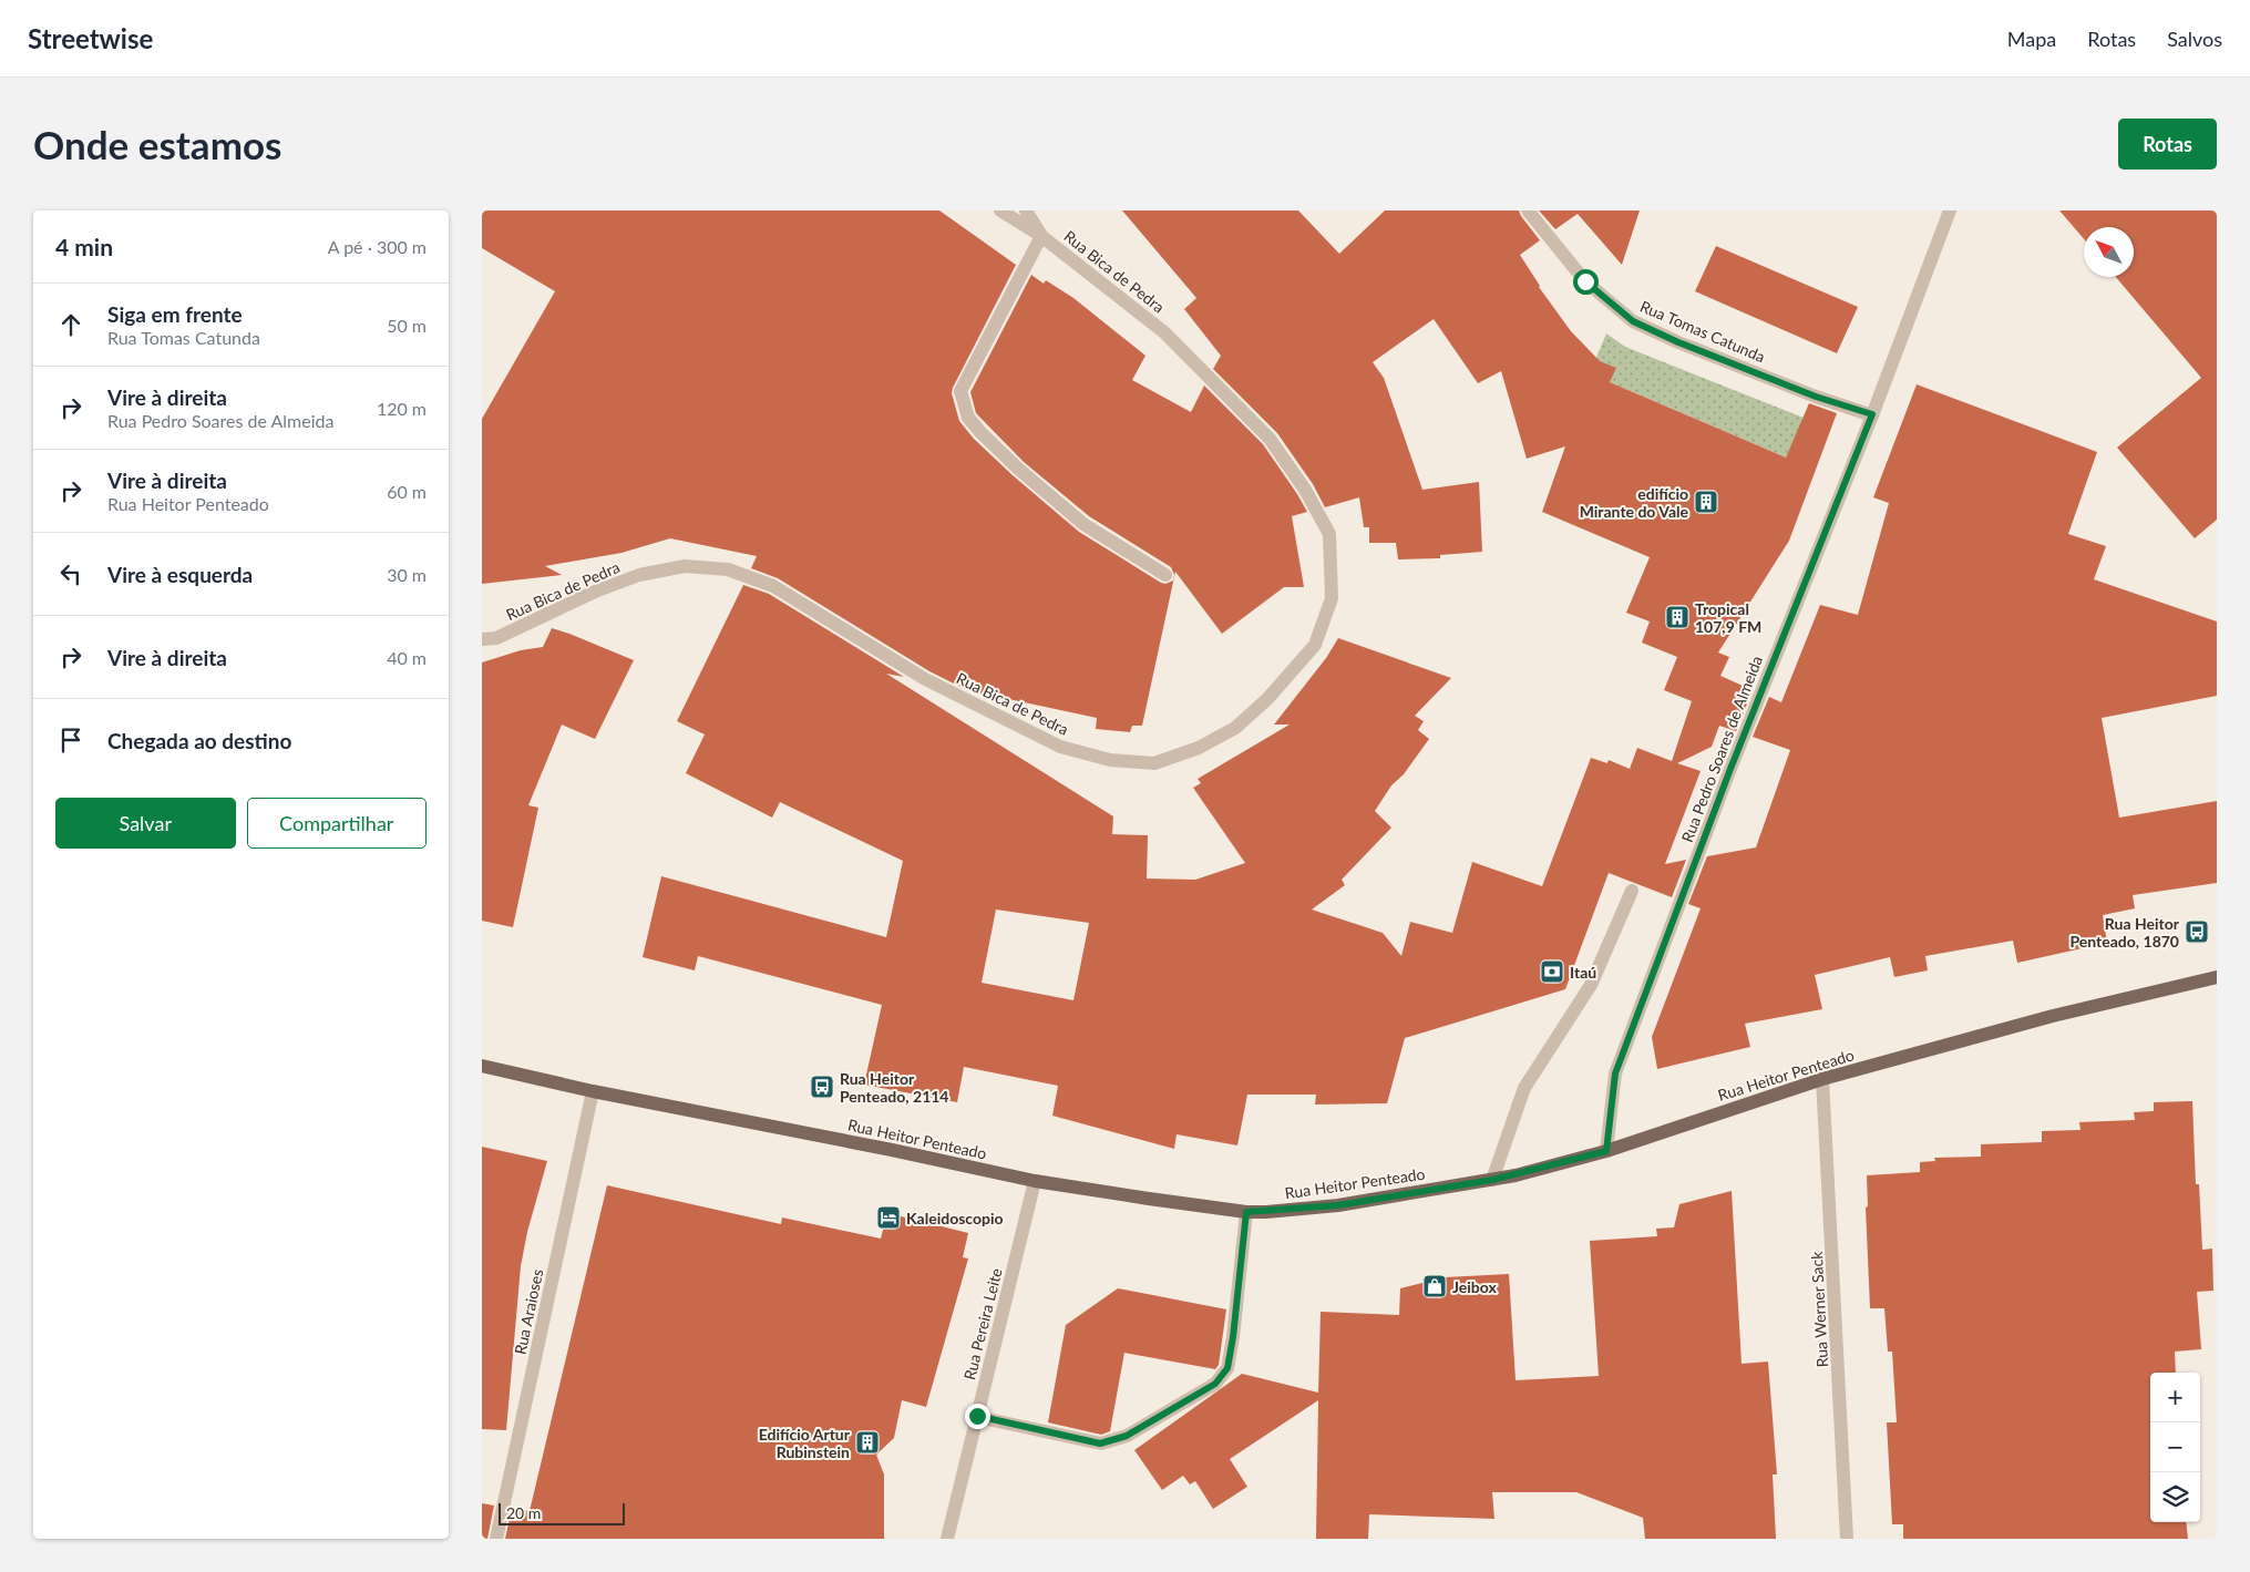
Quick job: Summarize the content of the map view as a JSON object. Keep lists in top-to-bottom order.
{
  "streets": {
    "main road": ["Rua Heitor Penteado"],
    "street": [
      "Rua Bica de Pedra",
      "Rua Tomas Catunda",
      "Rua Pedro Soares de Almeida",
      "Rua Werner Sack",
      "Rua Araioses",
      "Rua Pereira Leite"
    ]
  },
  "crossings": [
    ["Rua Tomas Catunda", "Rua Pedro Soares de Almeida"],
    ["Rua Pedro Soares de Almeida", "Rua Heitor Penteado"],
    ["Rua Heitor Penteado", "Rua Werner Sack"],
    ["Rua Heitor Penteado", "Rua Araioses"],
    ["Rua Heitor Penteado", "Rua Pereira Leite"]
  ],
  "places": {
    "building": ["edifício Mirante do Vale", "Tropical 107,9 FM", "Edifício Artur Rubinstein"],
    "bus stop": ["Rua Heitor Penteado, 1870", "Rua Heitor Penteado, 2114"],
    "bank": ["Itaú"],
    "hotel": ["Kaleidoscopio"],
    "shop": ["Jeibox"]
  },
  "scale_bar": "20 m",
  "north": "top left",
  "page": {
    "header": "Streetwise",
    "nav": ["Mapa", "Rotas", "Salvos"],
    "buttons": [
      "Rotas",
      ["Salvar", "Compartilhar"]
    ],
    "title": "Onde estamos",
    "heading": ["4 min", "A pé · 300 m"],
    "list": [
      ["Siga em frente", "Rua Tomas Catunda", "50 m"],
      ["Vire à direita", "Rua Pedro Soares de Almeida", "120 m"],
      ["Vire à direita", "Rua Heitor Penteado", "60 m"],
      ["Vire à esquerda", "30 m"],
      ["Vire à direita", "40 m"],
      "Chegada ao destino"
    ],
    "map_buttons": ["+", "−"],
    "scale": "20 m"
  }
}
